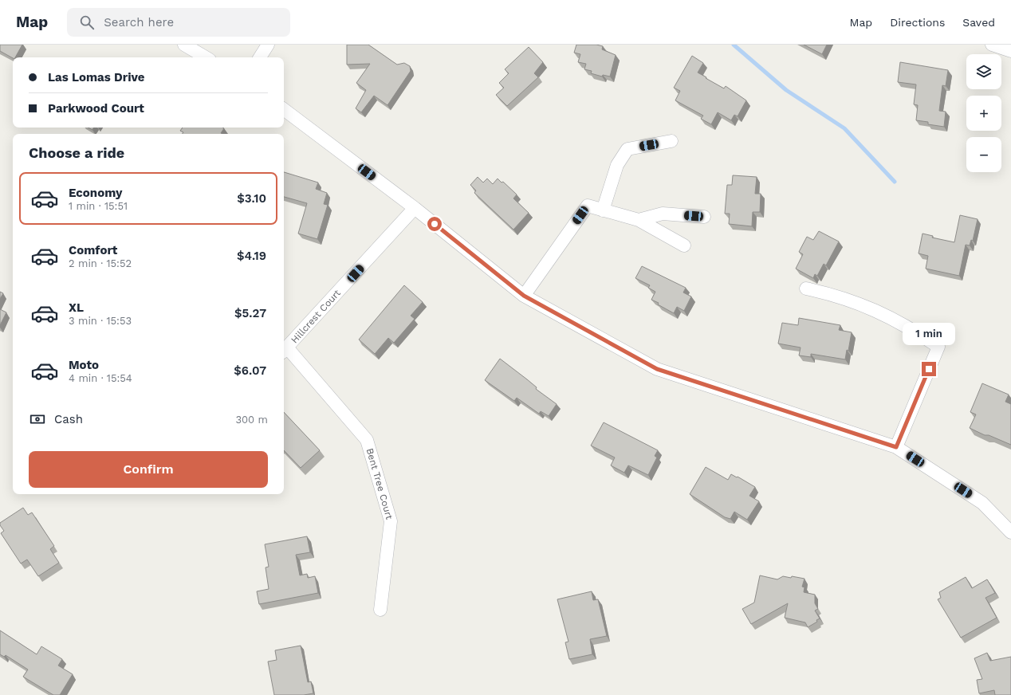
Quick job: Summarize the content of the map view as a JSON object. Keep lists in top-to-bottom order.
{
  "streets": {
    "street": ["Hillcrest Court", "Bent Tree Court"]
  },
  "crossings": [
    ["Hillcrest Court", "Bent Tree Court"]
  ],
  "page": {
    "header": "Map",
    "search": "Search here",
    "nav": ["Map", "Directions", "Saved"],
    "map_buttons": ["+", "−"],
    "banner": ["Las Lomas Drive", "Parkwood Court"],
    "heading": "Choose a ride",
    "list": [
      {
        "name": "Economy",
        "note": "1 min · 15:51",
        "value": "$3.10"
      },
      {
        "name": "Comfort",
        "note": "2 min · 15:52",
        "value": "$4.19"
      },
      {
        "name": "XL",
        "note": "3 min · 15:53",
        "value": "$5.27"
      },
      {
        "name": "Moto",
        "note": "4 min · 15:54",
        "value": "$6.07"
      }
    ],
    "bubble": "1 min",
    "pay": ["Cash", "300 m"],
    "buttons": "Confirm"
  }
}
